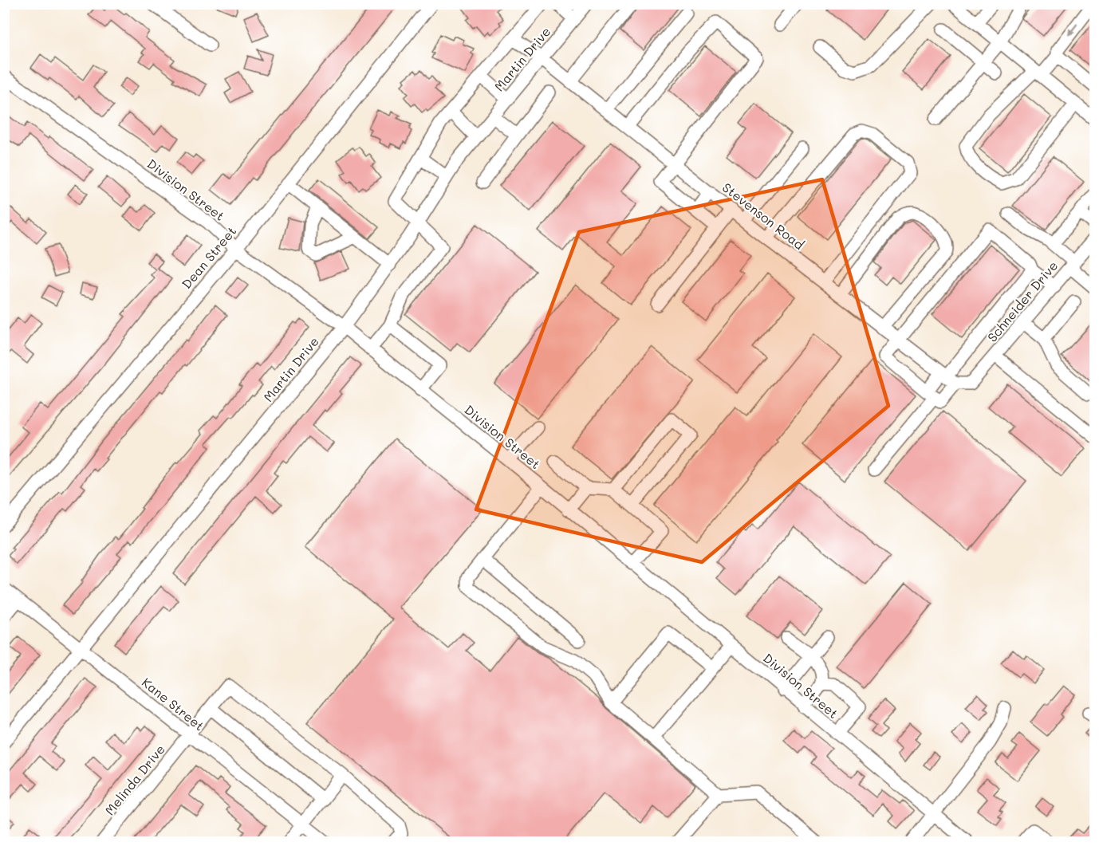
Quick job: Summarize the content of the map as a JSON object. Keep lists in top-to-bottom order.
{
  "streets": {
    "street": [
      "Martin Drive",
      "Division Street",
      "Stevenson Road",
      "Dean Street",
      "Schneider Drive",
      "Kane Street",
      "Melinda Drive"
    ]
  },
  "crossings": [
    ["Martin Drive", "Division Street"],
    ["Martin Drive", "Stevenson Road"],
    ["Martin Drive", "Kane Street"],
    ["Division Street", "Dean Street"],
    ["Stevenson Road", "Schneider Drive"],
    ["Kane Street", "Melinda Drive"]
  ]
}
